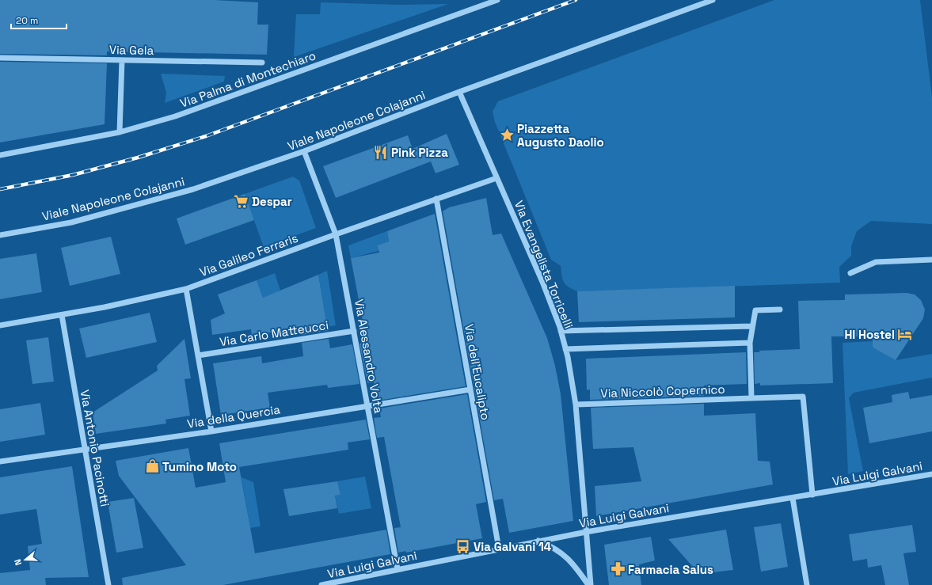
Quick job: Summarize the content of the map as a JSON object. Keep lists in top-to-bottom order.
{
  "streets": {
    "street": [
      "Via Gela",
      "Via Palma di Montechiaro",
      "Viale Napoleone Colajanni",
      "Via Galileo Ferraris",
      "Via Evangelista Torricelli",
      "Via Carlo Matteucci",
      "Via Alessandro Volta",
      "Via dell'Eucalipto",
      "Via Niccolò Copernico",
      "Via della Quercia",
      "Via Antonio Pacinotti",
      "Via Luigi Galvani"
    ]
  },
  "crossings": [
    ["Viale Napoleone Colajanni", "Via Evangelista Torricelli"],
    ["Viale Napoleone Colajanni", "Via Alessandro Volta"],
    ["Via Galileo Ferraris", "Via Evangelista Torricelli"],
    ["Via Galileo Ferraris", "Via Alessandro Volta"],
    ["Via Galileo Ferraris", "Via dell'Eucalipto"],
    ["Via Galileo Ferraris", "Via Antonio Pacinotti"],
    ["Via Evangelista Torricelli", "Via Niccolò Copernico"],
    ["Via Evangelista Torricelli", "Via Luigi Galvani"],
    ["Via Carlo Matteucci", "Via Alessandro Volta"],
    ["Via Alessandro Volta", "Via della Quercia"],
    ["Via Alessandro Volta", "Via Luigi Galvani"],
    ["Via dell'Eucalipto", "Via della Quercia"],
    ["Via dell'Eucalipto", "Via Luigi Galvani"],
    ["Via Niccolò Copernico", "Via Luigi Galvani"],
    ["Via della Quercia", "Via Antonio Pacinotti"]
  ],
  "places": {
    "place": ["Piazzetta Augusto Daolio"],
    "restaurant": ["Pink Pizza"],
    "supermarket": ["Despar"],
    "hotel": ["HI Hostel"],
    "shop": ["Tumino Moto"],
    "bus stop": ["Via Galvani 14"],
    "pharmacy": ["Farmacia Salus"]
  },
  "scale_bar": "20 m",
  "north": "left"
}
